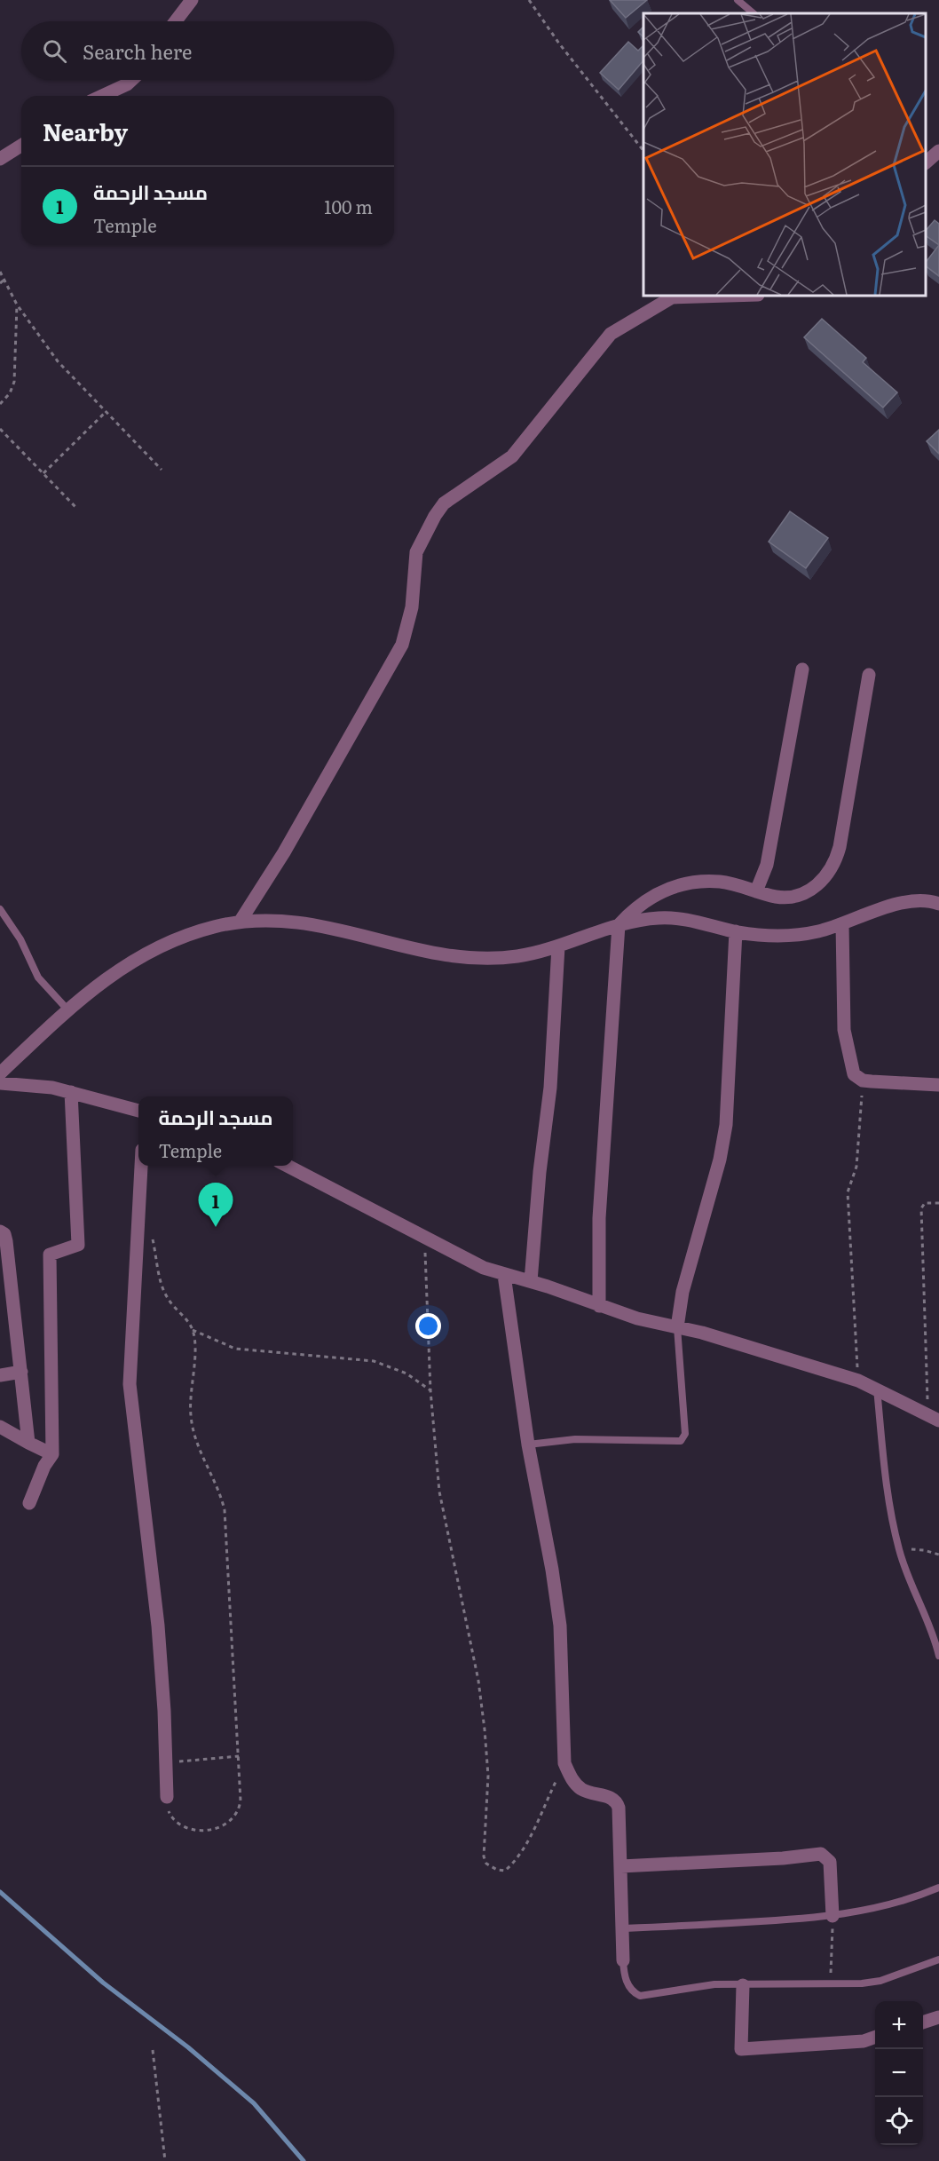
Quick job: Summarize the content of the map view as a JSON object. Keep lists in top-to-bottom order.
{
  "page": {
    "search": "Search here",
    "heading": "Nearby",
    "list": [
      {
        "mark": "1",
        "name": "مسجد الرحمة",
        "note": "Temple",
        "value": "100 m"
      }
    ],
    "popup": ["مسجد الرحمة", "Temple"],
    "pins": "1",
    "map_buttons": ["+", "−"]
  }
}
